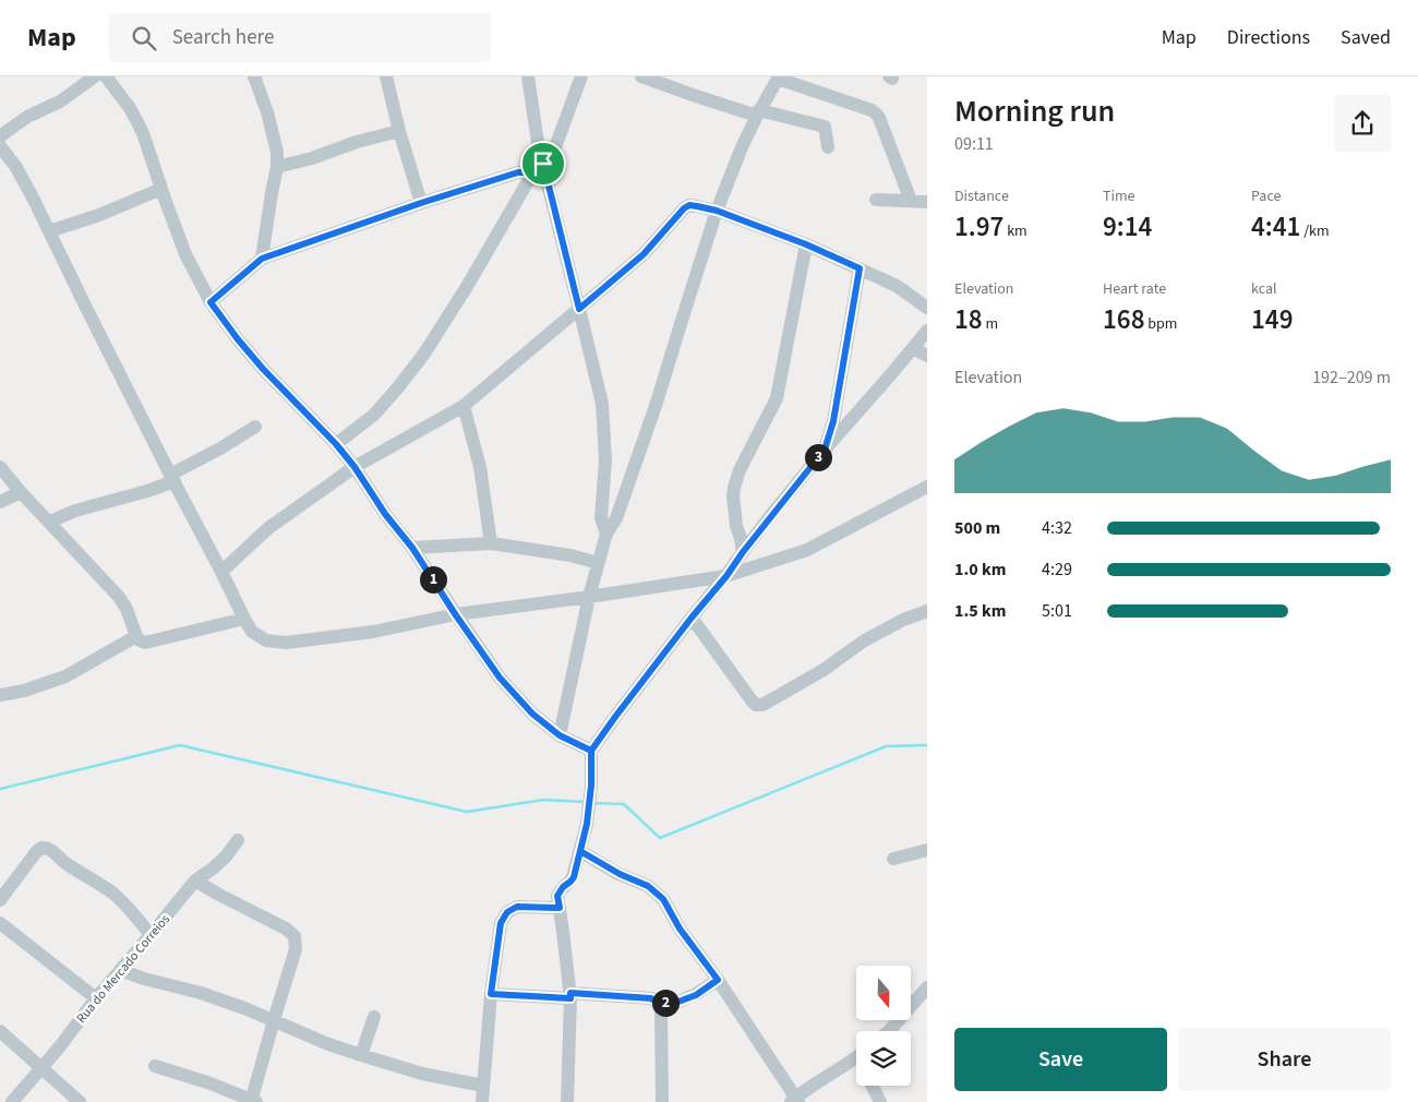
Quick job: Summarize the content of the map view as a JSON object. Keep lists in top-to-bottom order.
{
  "streets": {
    "street": ["Rua do Mercado Correios"]
  },
  "north": "bottom",
  "page": {
    "header": "Map",
    "search": "Search here",
    "nav": ["Map", "Directions", "Saved"],
    "heading": ["Morning run", "09:11"],
    "stats": [
      ["Distance", "1.97 km"],
      ["Time", "9:14"],
      ["Pace", "4:41 /km"],
      ["Elevation", "18 m"],
      ["Heart rate", "168 bpm"],
      ["kcal", "149"]
    ],
    "chart": ["Elevation", "192–209 m"],
    "pins": ["3", "1", "2"],
    "list": [
      {
        "name": "500 m",
        "note": "4:32"
      },
      {
        "name": "1.0 km",
        "note": "4:29"
      },
      {
        "name": "1.5 km",
        "note": "5:01"
      }
    ],
    "buttons": ["Save", "Share"]
  }
}
